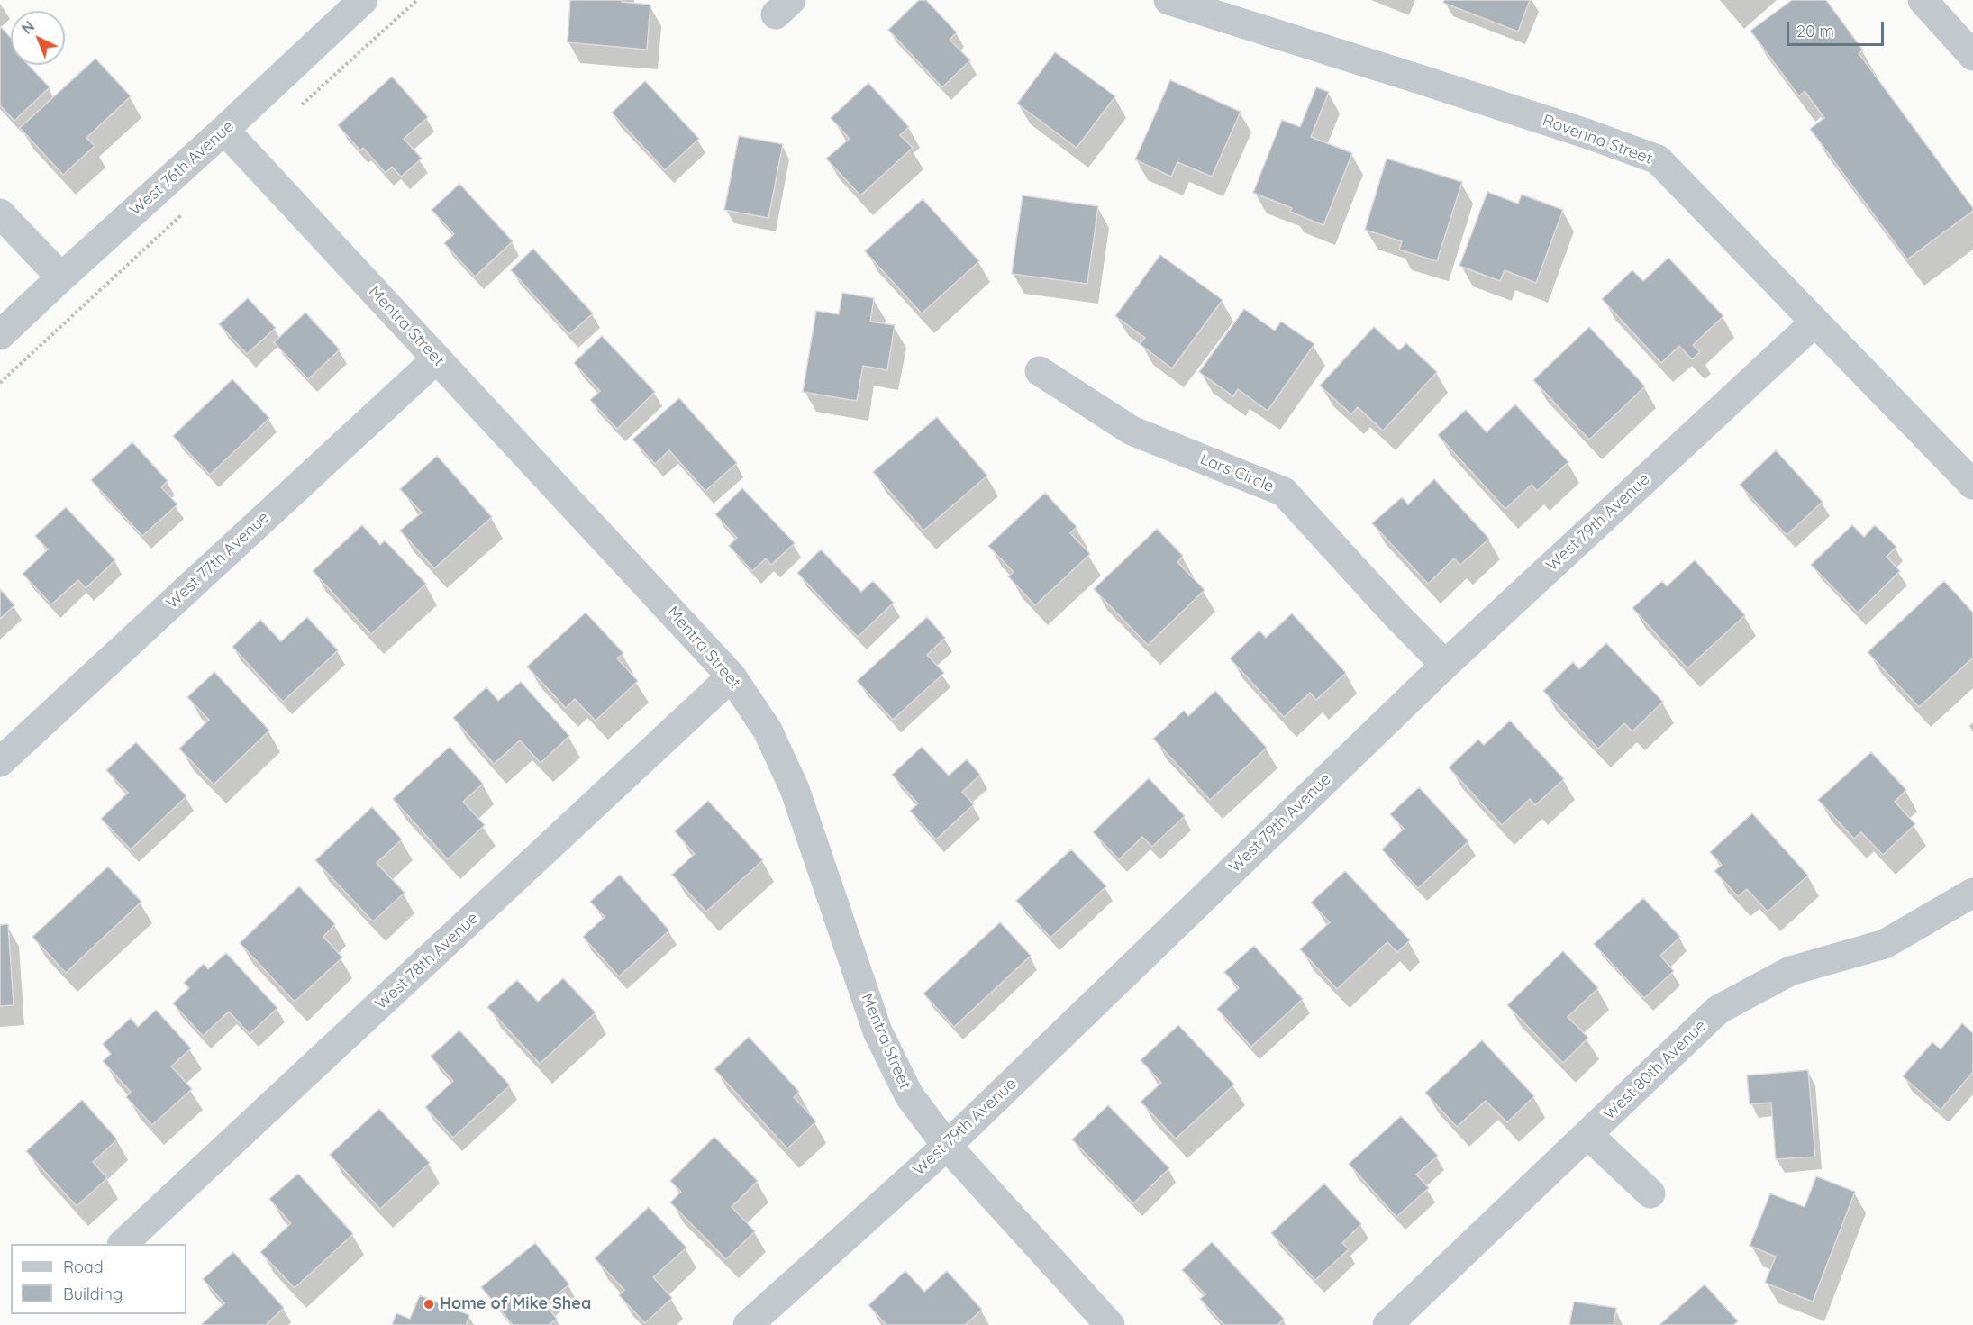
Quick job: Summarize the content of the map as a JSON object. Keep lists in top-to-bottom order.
{
  "streets": {
    "street": [
      "Rovenna Street",
      "West 76th Avenue",
      "Mentra Street",
      "Lars Circle",
      "West 79th Avenue",
      "West 77th Avenue",
      "West 78th Avenue",
      "West 80th Avenue"
    ]
  },
  "crossings": [
    ["Rovenna Street", "West 79th Avenue"],
    ["West 76th Avenue", "Mentra Street"],
    ["Mentra Street", "West 79th Avenue"],
    ["Mentra Street", "West 77th Avenue"],
    ["Mentra Street", "West 78th Avenue"],
    ["Lars Circle", "West 79th Avenue"]
  ],
  "places": ["Home of Mike Shea"],
  "legend": ["Road", "Building"],
  "scale_bar": "20 m",
  "north": "top left"
}
